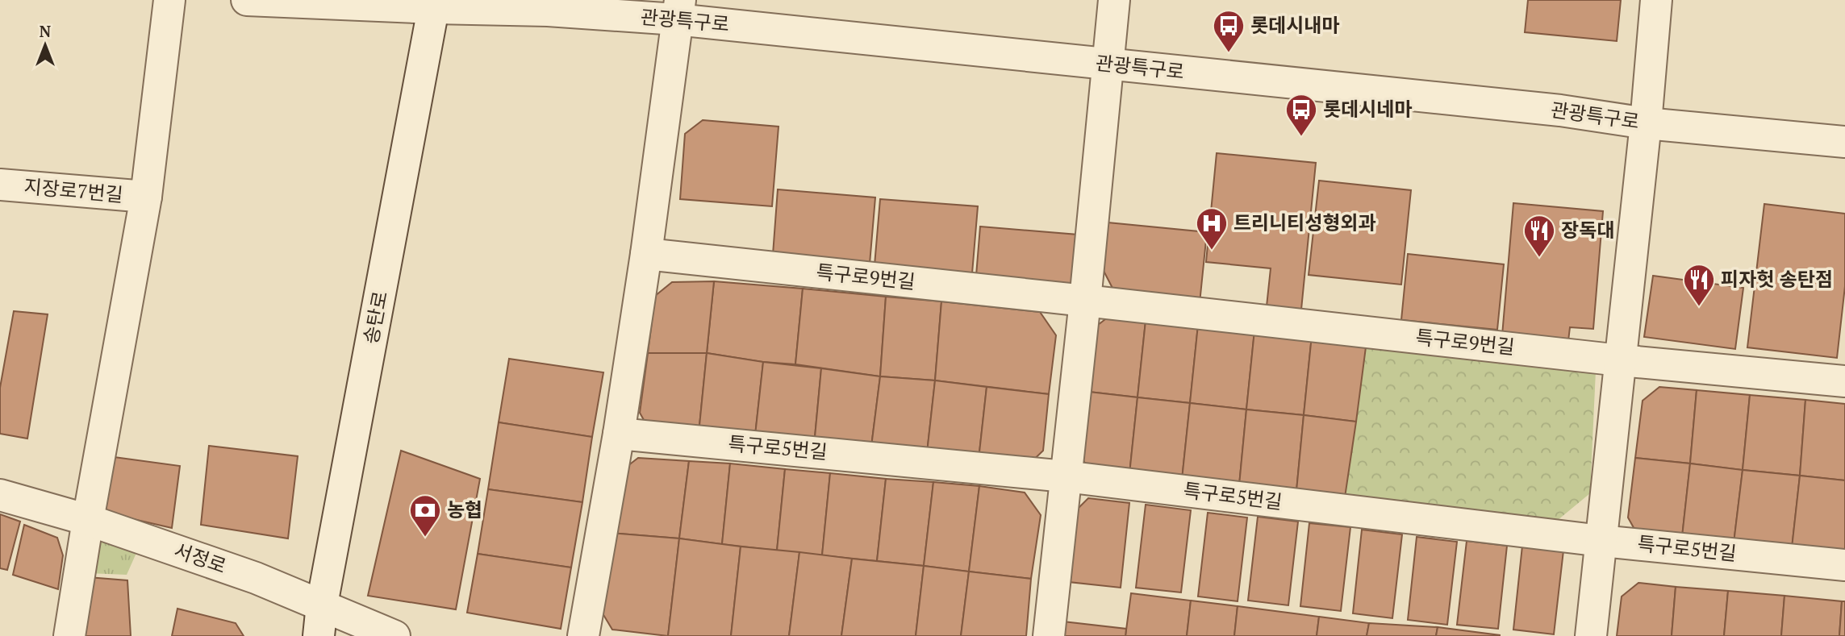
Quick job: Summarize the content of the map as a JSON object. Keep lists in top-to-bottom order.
{
  "streets": {
    "street": [
      "관광특구로",
      "지장로7번길",
      "특구로9번길",
      "송탄로",
      "특구로5번길",
      "서정로"
    ]
  },
  "crossings": [
    ["관광특구로", "송탄로"],
    ["송탄로", "서정로"]
  ],
  "places": {
    "bus stop": ["롯데시내마", "롯데시네마"],
    "hospital": ["트리니티성형외과"],
    "restaurant": ["장독대", "피자헛 송탄점"],
    "bank": ["농협"]
  },
  "north": "top"
}
